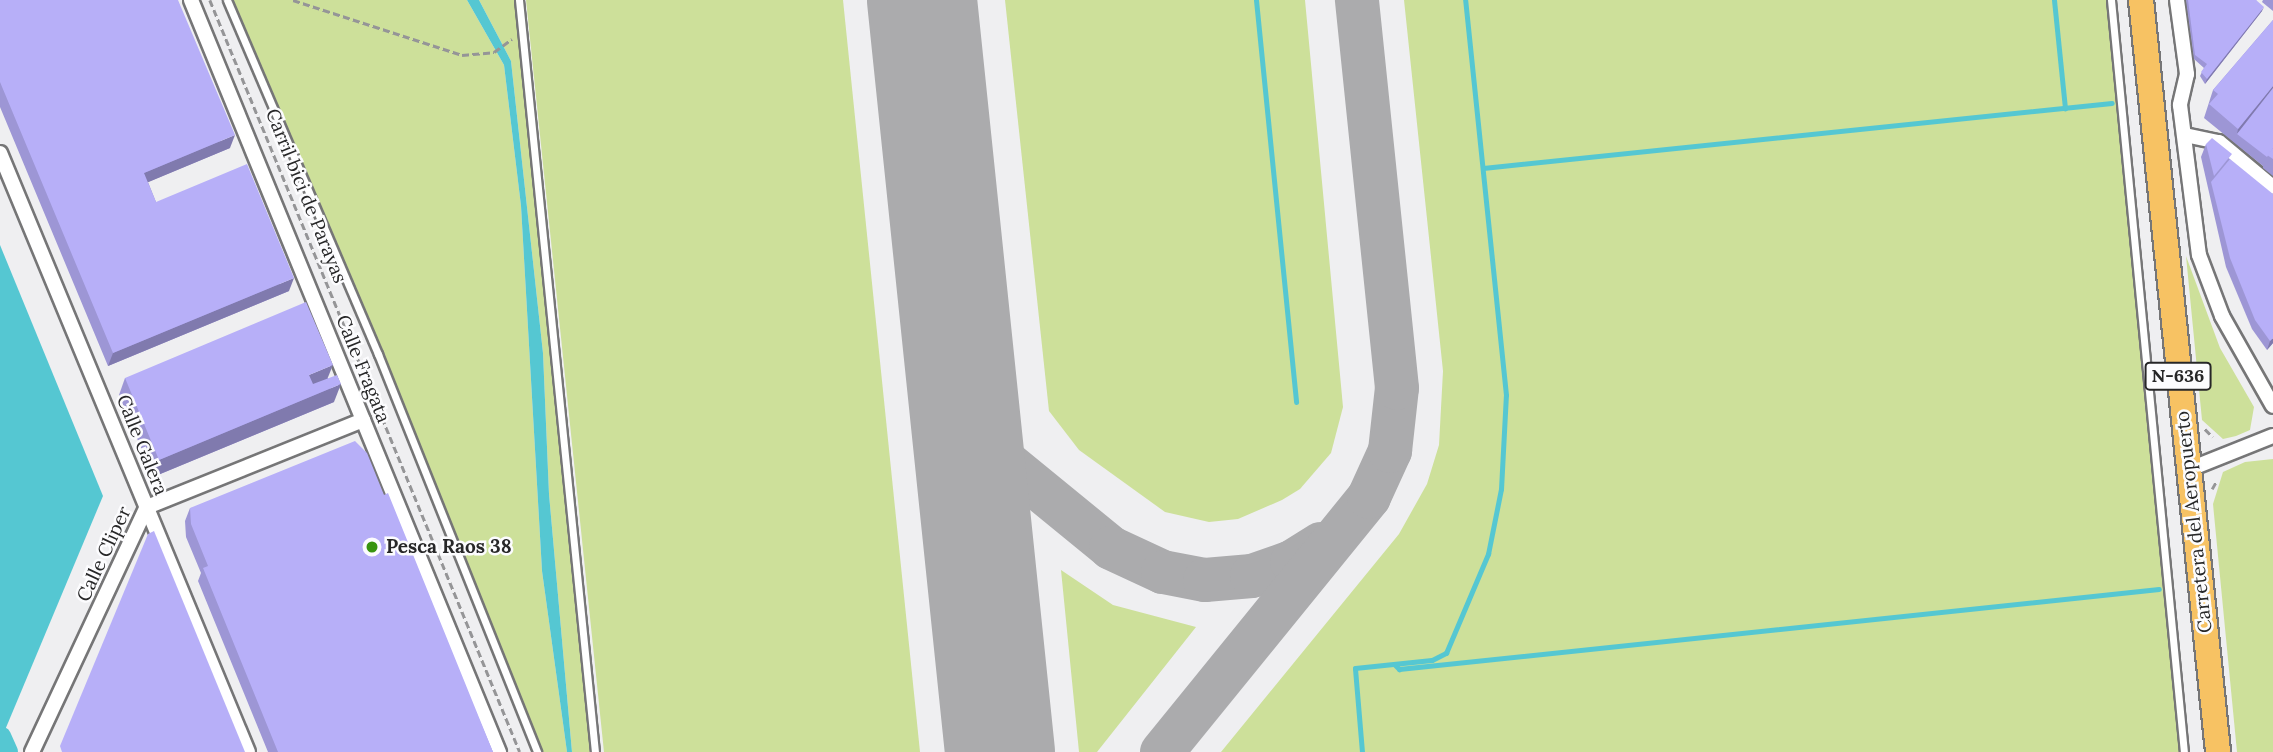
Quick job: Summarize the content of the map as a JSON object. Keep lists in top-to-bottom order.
{
  "streets": {
    "highway": ["N-636", "Carretera del Aeropuerto"],
    "street": ["Calle Fragata", "Calle Galera", "Calle Cliper"],
    "path": ["Carril bici de Parayas"]
  },
  "crossings": [
    ["Calle Fragata", "Calle Cliper"],
    ["Calle Galera", "Calle Cliper"]
  ],
  "places": ["Pesca Raos 38"]
}
